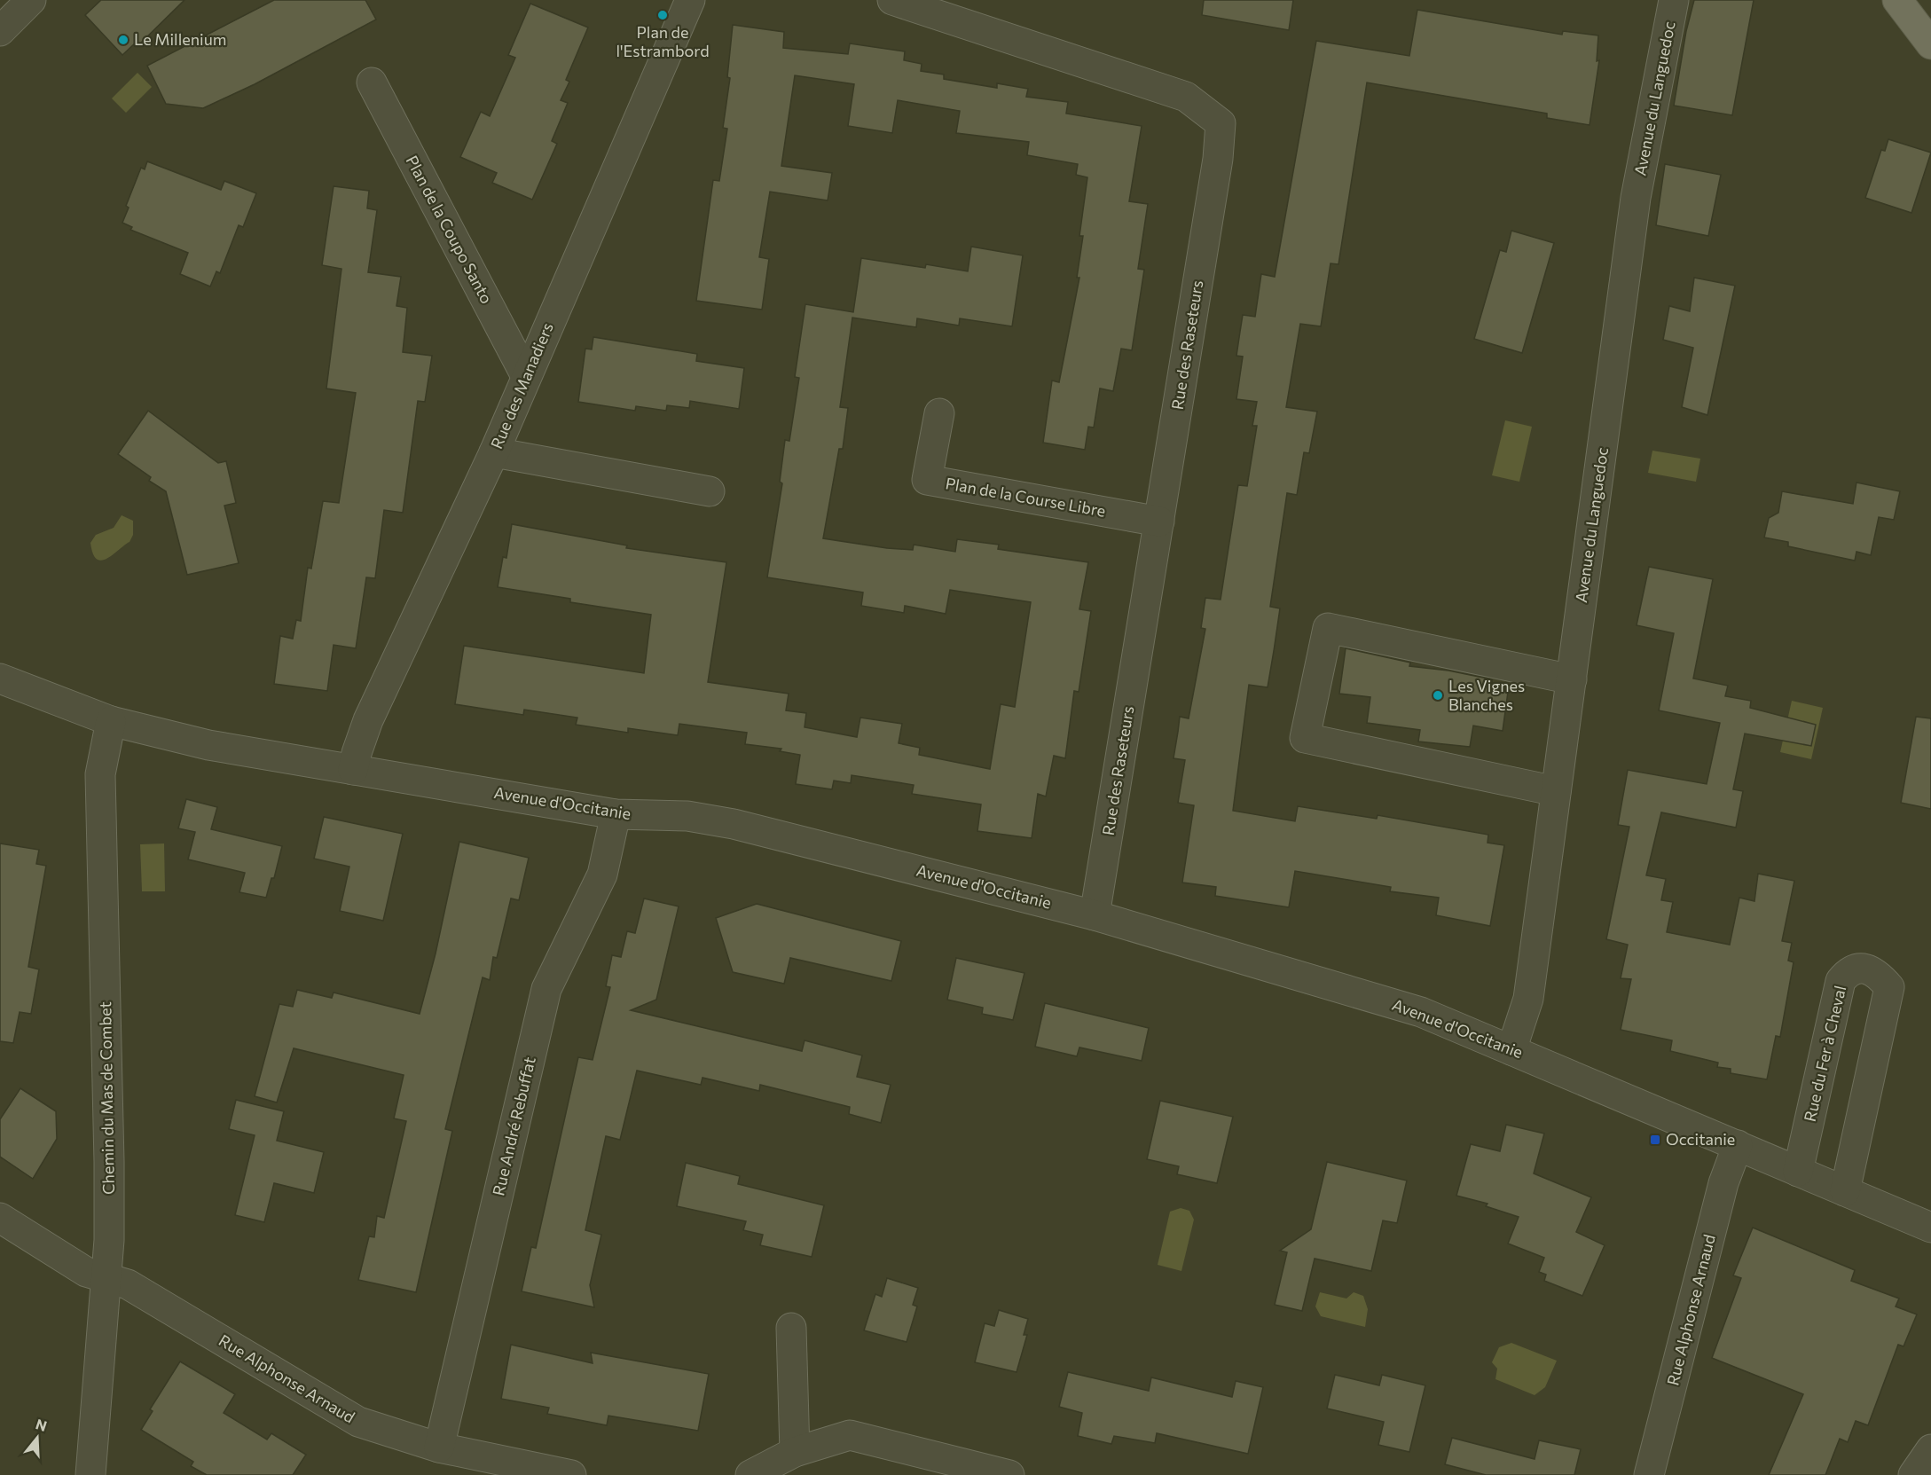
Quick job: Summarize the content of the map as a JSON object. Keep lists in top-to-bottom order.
{
  "streets": {
    "street": [
      "Avenue du Languedoc",
      "Plan de la Coupo Santo",
      "Rue des Raseteurs",
      "Rue des Manadiers",
      "Plan de la Course Libre",
      "Avenue d'Occitanie",
      "Rue du Fer à Cheval",
      "Chemin du Mas de Combet",
      "Rue André Rebuffat",
      "Rue Alphonse Arnaud"
    ]
  },
  "crossings": [
    ["Avenue du Languedoc", "Avenue d'Occitanie"],
    ["Plan de la Coupo Santo", "Rue des Manadiers"],
    ["Rue des Raseteurs", "Plan de la Course Libre"],
    ["Rue des Raseteurs", "Avenue d'Occitanie"],
    ["Rue des Manadiers", "Avenue d'Occitanie"],
    ["Avenue d'Occitanie", "Rue du Fer à Cheval"],
    ["Avenue d'Occitanie", "Chemin du Mas de Combet"],
    ["Avenue d'Occitanie", "Rue André Rebuffat"],
    ["Avenue d'Occitanie", "Rue Alphonse Arnaud"],
    ["Chemin du Mas de Combet", "Rue Alphonse Arnaud"],
    ["Rue André Rebuffat", "Rue Alphonse Arnaud"]
  ],
  "places": {
    "other": ["Plan de l'Estrambord", "Le Millenium", "Les Vignes Blanches"],
    "transit": ["Occitanie"]
  },
  "north": "top"
}
